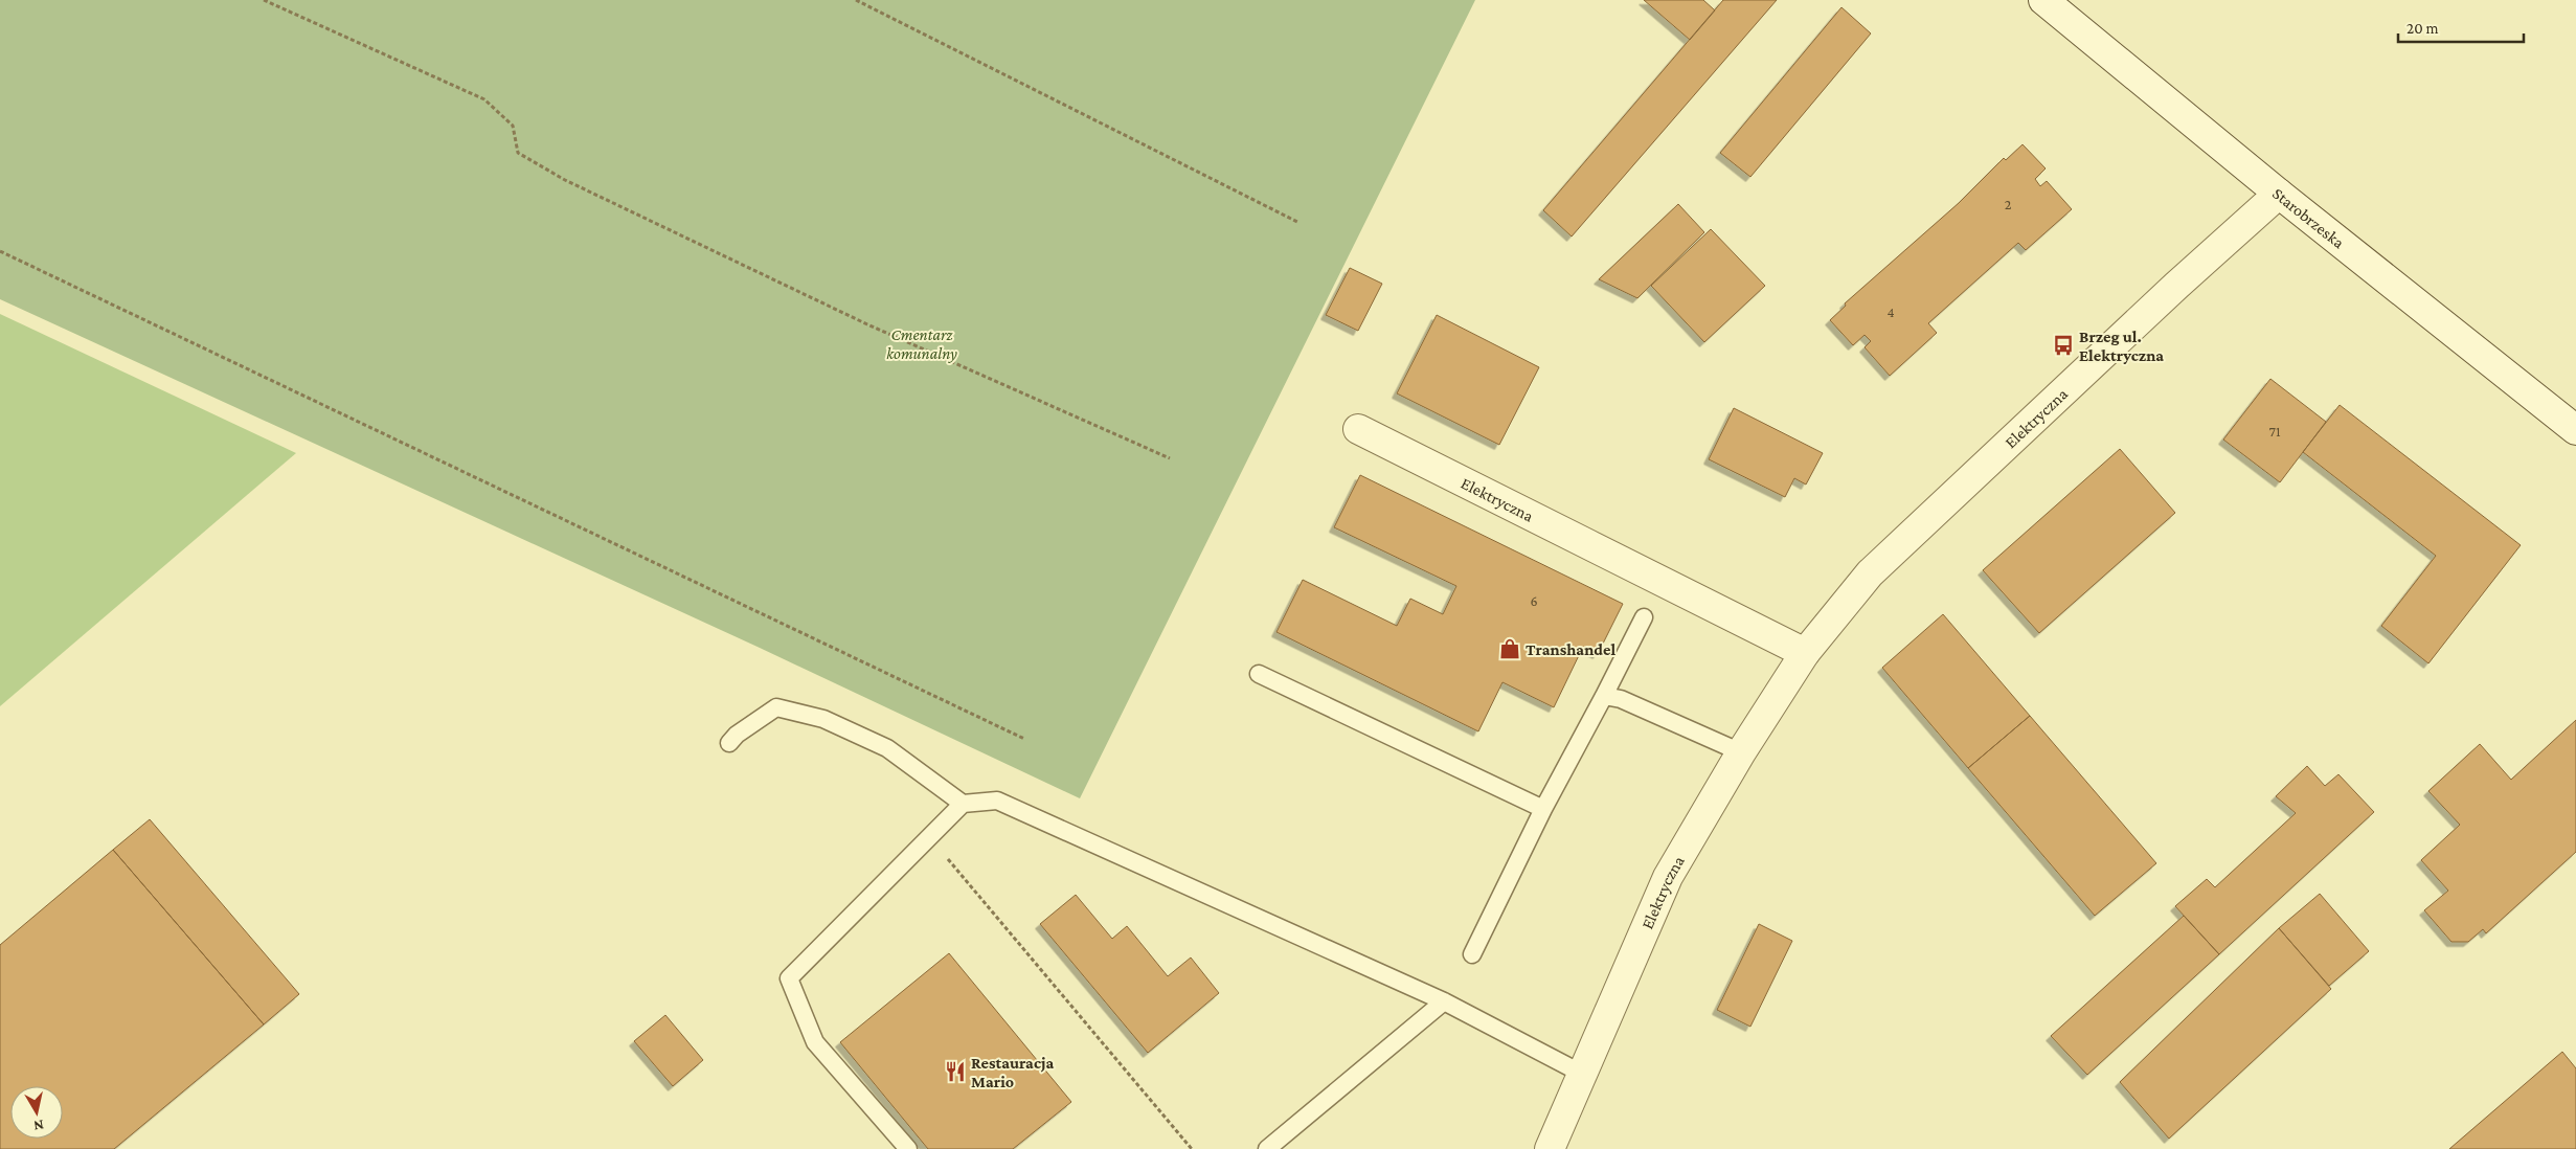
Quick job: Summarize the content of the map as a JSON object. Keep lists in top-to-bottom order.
{
  "streets": {
    "street": ["Starobrzeska", "Elektryczna"]
  },
  "crossings": [
    ["Starobrzeska", "Elektryczna"]
  ],
  "parks": ["Cmentarz komunalny"],
  "places": {
    "bus stop": ["Brzeg ul. Elektryczna"],
    "shop": ["Transhandel"],
    "restaurant": ["Restauracja Mario"]
  },
  "house_numbers": [
    "2",
    "4",
    "71",
    "6"
  ],
  "scale_bar": "20 m",
  "north": "bottom"
}
